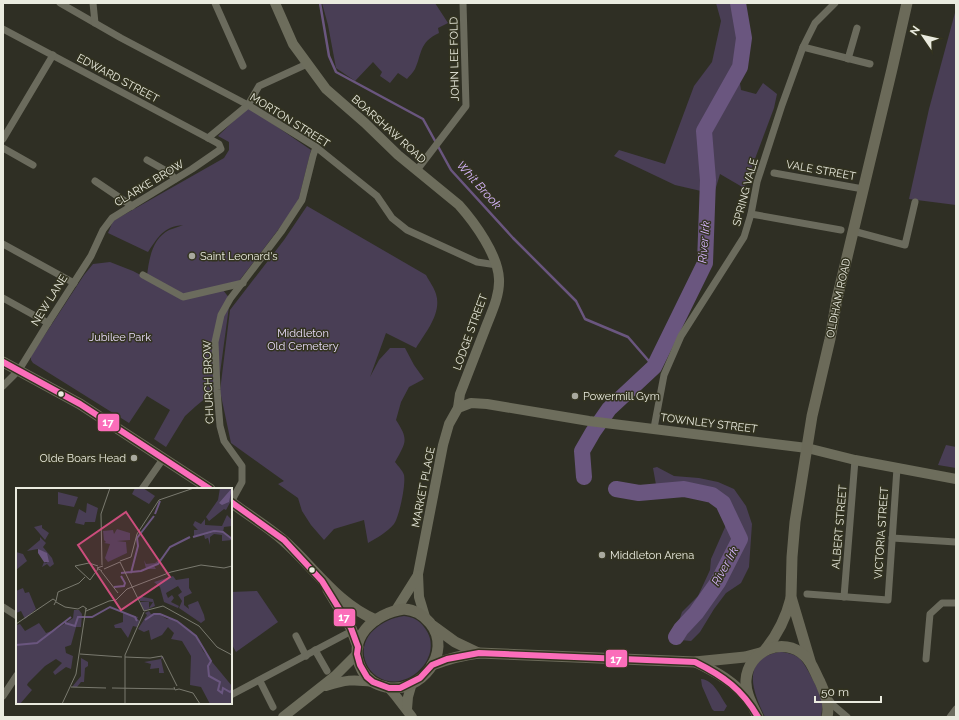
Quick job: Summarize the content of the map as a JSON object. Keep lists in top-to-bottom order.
{
  "streets": {
    "main road": [
      "BOARSHAW ROAD",
      "OLDHAM ROAD",
      "LODGE STREET",
      "TOWNLEY STREET",
      "MARKET PLACE"
    ],
    "street": [
      "JOHN LEE FOLD",
      "EDWARD STREET",
      "MORTON STREET",
      "VALE STREET",
      "CLARKE BROW",
      "SPRING VALE",
      "NEW LANE",
      "CHURCH BROW",
      "ALBERT STREET",
      "VICTORIA STREET"
    ]
  },
  "crossings": [
    ["JOHN LEE FOLD", "BOARSHAW ROAD"],
    ["EDWARD STREET", "CLARKE BROW"],
    ["MORTON STREET", "BOARSHAW ROAD"],
    ["MORTON STREET", "LODGE STREET"],
    ["MORTON STREET", "CHURCH BROW"],
    ["BOARSHAW ROAD", "LODGE STREET"],
    ["VALE STREET", "OLDHAM ROAD"],
    ["CLARKE BROW", "NEW LANE"],
    ["SPRING VALE", "TOWNLEY STREET"],
    ["OLDHAM ROAD", "TOWNLEY STREET"],
    ["LODGE STREET", "TOWNLEY STREET"],
    ["LODGE STREET", "MARKET PLACE"],
    ["TOWNLEY STREET", "MARKET PLACE"],
    ["TOWNLEY STREET", "ALBERT STREET"],
    ["TOWNLEY STREET", "VICTORIA STREET"],
    ["ALBERT STREET", "VICTORIA STREET"]
  ],
  "water": ["Whit Brook", "River Irk"],
  "parks": ["Middleton Old Cemetery", "Jubilee Park"],
  "places": [
    "Saint Leonard's",
    "Powermill Gym",
    "Olde Boars Head",
    "Middleton Arena"
  ],
  "lines": ["transit line 17"],
  "scale_bar": "50 m",
  "north": "top left"
}
